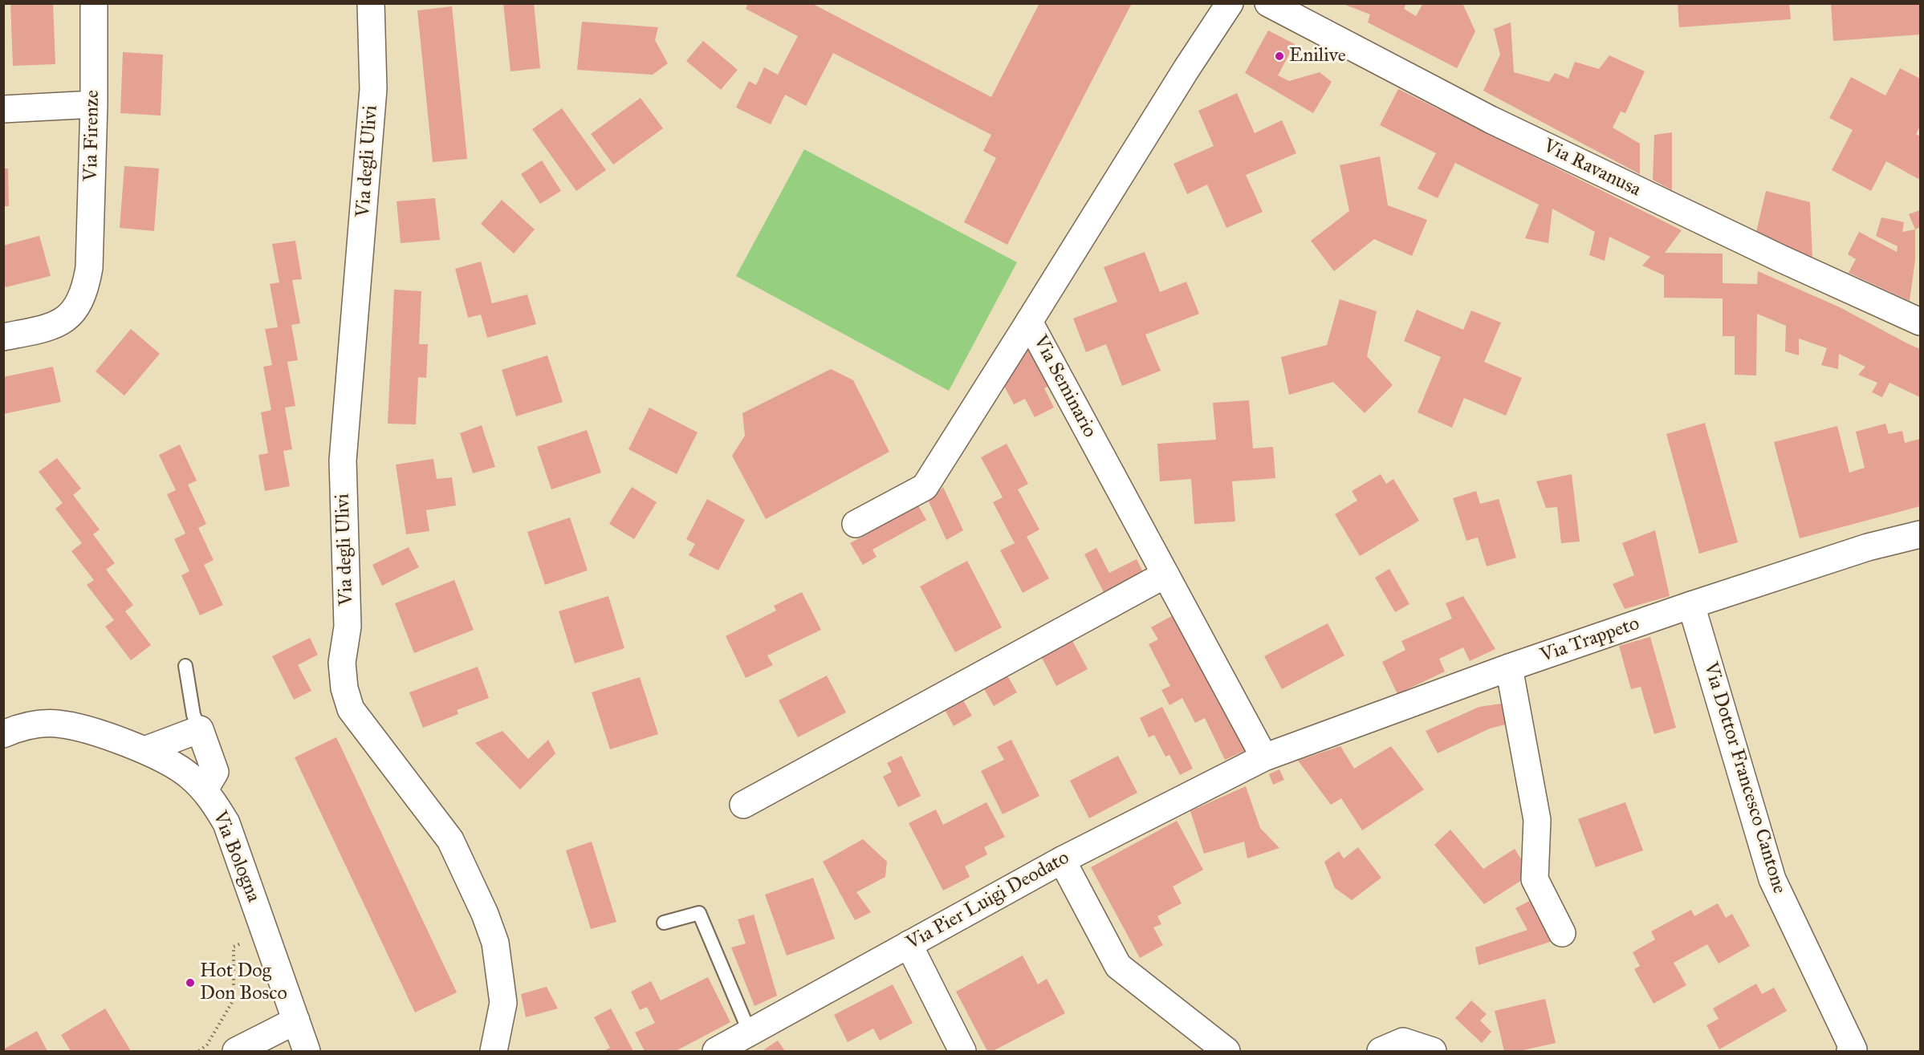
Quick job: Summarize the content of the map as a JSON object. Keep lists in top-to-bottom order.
{
  "streets": {
    "street": [
      "Via Firenze",
      "Via degli Ulivi",
      "Via Ravanusa",
      "Via Seminario",
      "Via Trappeto",
      "Via Dottor Francesco Cantone",
      "Via Bologna",
      "Via Pier Luigi Deodato"
    ]
  },
  "crossings": [
    ["Via Seminario", "Via Trappeto"],
    ["Via Seminario", "Via Pier Luigi Deodato"],
    ["Via Trappeto", "Via Dottor Francesco Cantone"],
    ["Via Trappeto", "Via Pier Luigi Deodato"]
  ],
  "places": ["Enilive", "Hot Dog Don Bosco"]
}
